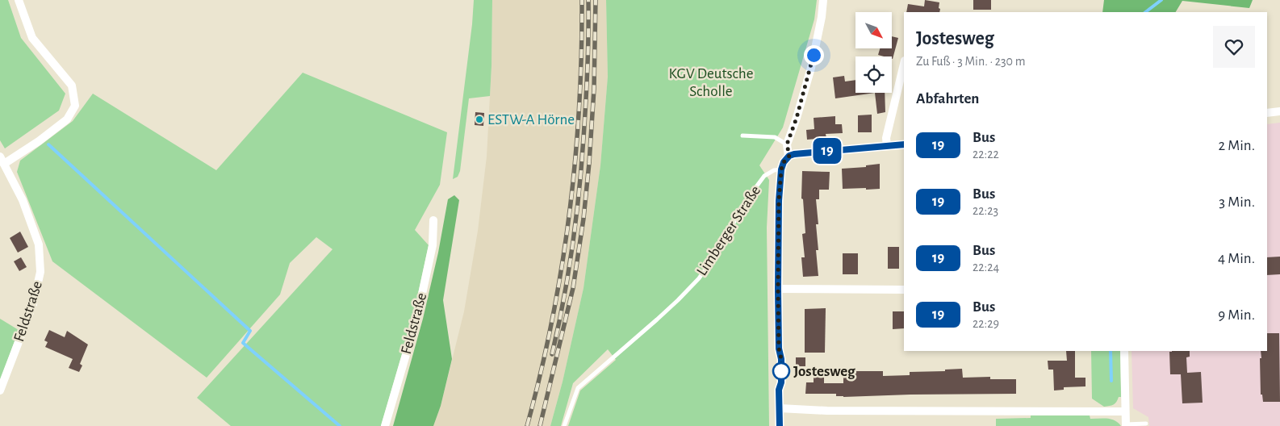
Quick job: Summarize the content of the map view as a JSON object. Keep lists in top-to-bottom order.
{
  "streets": {
    "street": ["Feldstraße"],
    "lane": ["Limberger Straße"]
  },
  "parks": ["KGV Deutsche Scholle"],
  "places": ["ESTW-A Hörne", "Jostesweg"],
  "lines": ["bus line 19"],
  "north": "bottom right",
  "page": {
    "on_map": "19",
    "heading": [
      ["Jostesweg", "Zu Fuß · 3 Min. · 230 m"],
      "Abfahrten"
    ],
    "list": [
      {
        "mark": "19",
        "name": "Bus",
        "note": "22:22",
        "value": "2 Min."
      },
      {
        "mark": "19",
        "name": "Bus",
        "note": "22:23",
        "value": "3 Min."
      },
      {
        "mark": "19",
        "name": "Bus",
        "note": "22:24",
        "value": "4 Min."
      },
      {
        "mark": "19",
        "name": "Bus",
        "note": "22:29",
        "value": "9 Min."
      }
    ]
  }
}
